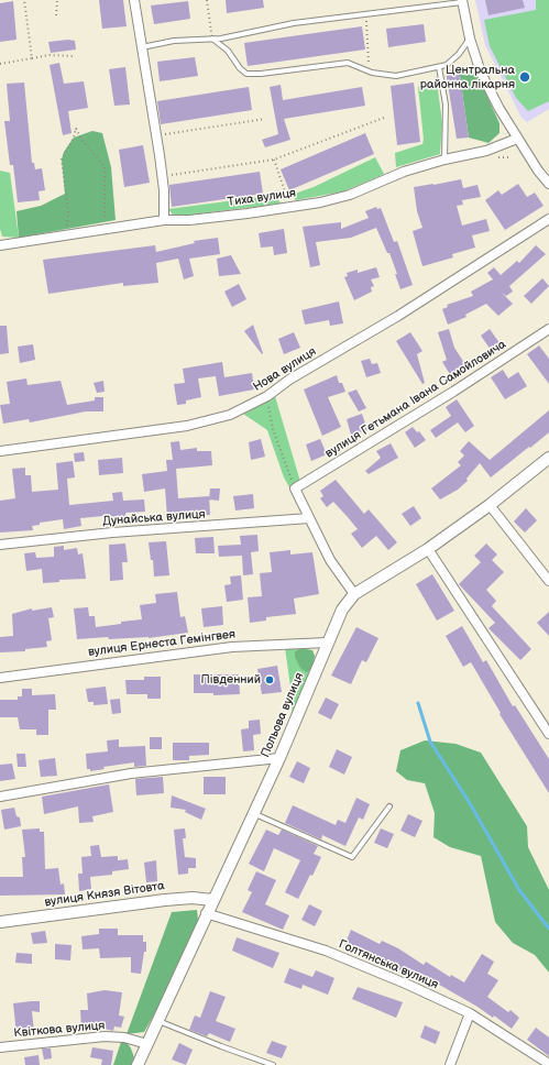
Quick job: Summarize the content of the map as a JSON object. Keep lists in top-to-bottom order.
{
  "streets": {
    "street": [
      "Тиха вулиця",
      "Нова вулиця",
      "вулиця Гетьмана Івана Самойловича",
      "Дунайська вулиця",
      "вулиця Ернеста Гемінгвея",
      "Польова вулиця",
      "вулиця Князя Вітовта",
      "Голтянська вулиця",
      "Квіткова вулиця"
    ]
  },
  "crossings": [
    ["вулиця Ернеста Гемінгвея", "Польова вулиця"],
    ["Польова вулиця", "вулиця Князя Вітовта"],
    ["Польова вулиця", "Голтянська вулиця"],
    ["Польова вулиця", "Квіткова вулиця"]
  ],
  "places": ["Центральна районна лікарня", "Південний"]
}
